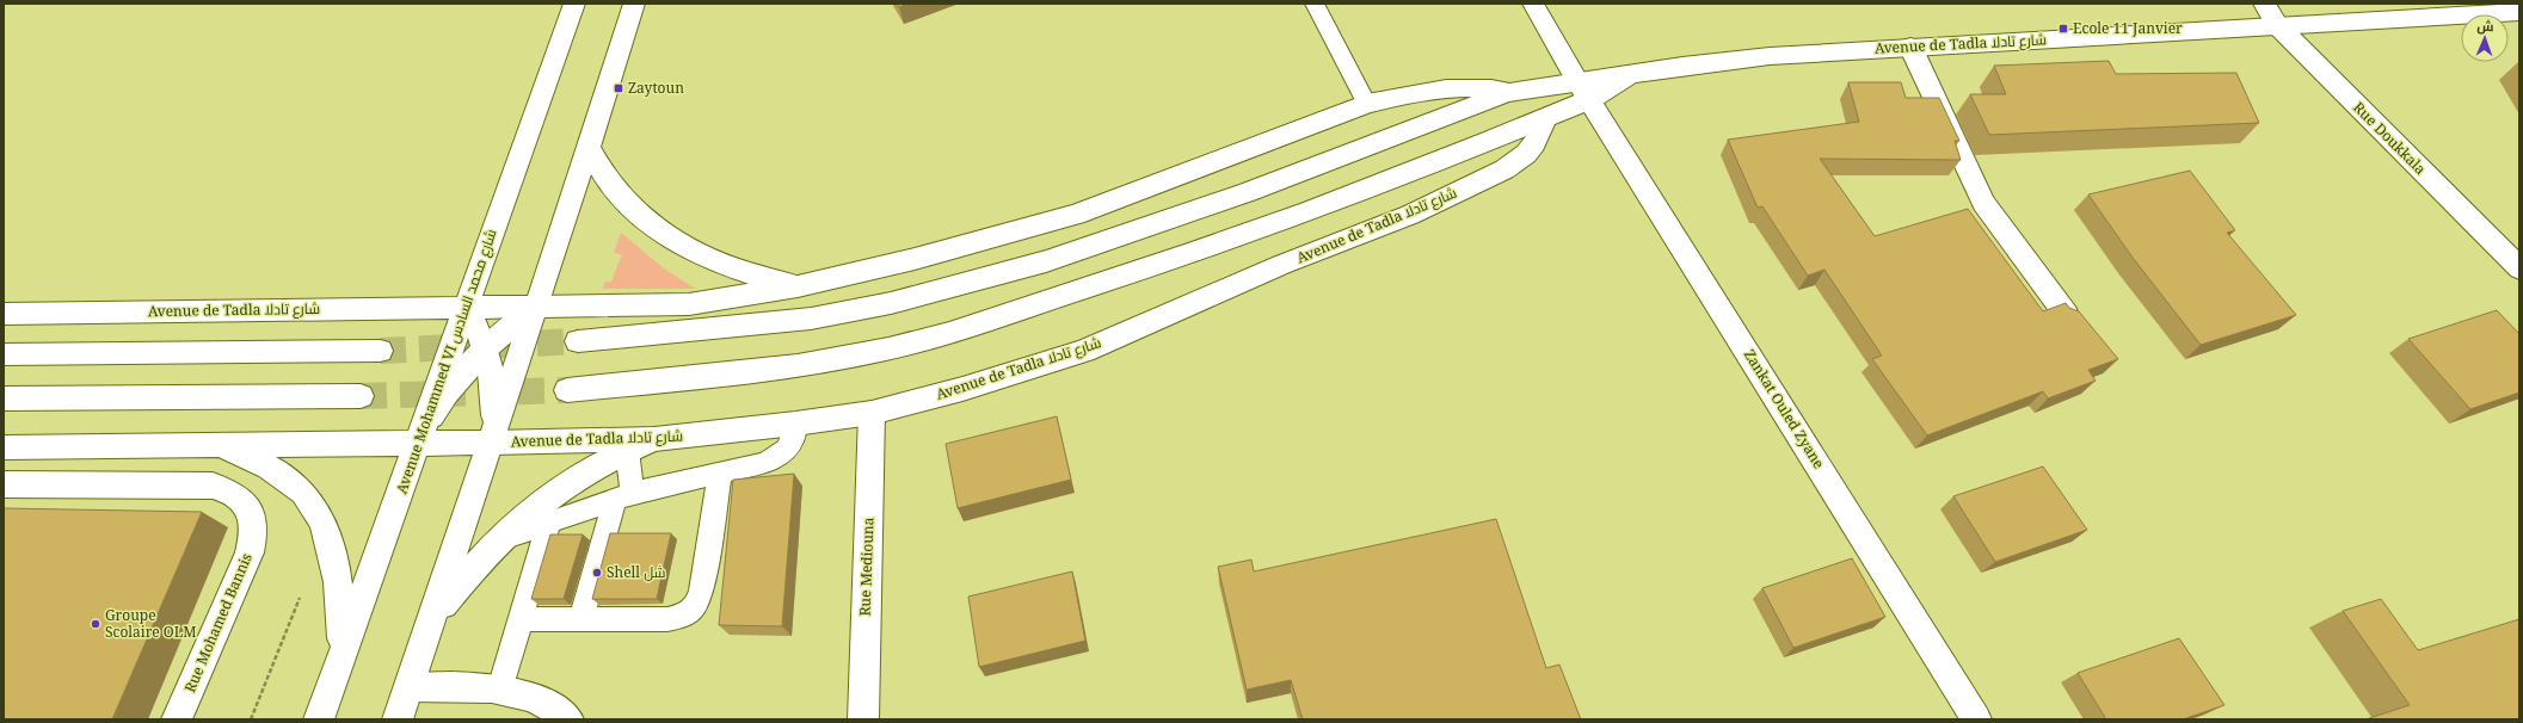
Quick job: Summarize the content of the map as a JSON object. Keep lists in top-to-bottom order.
{
  "streets": {
    "main road": [
      "Avenue de Tadla شارع تادلا",
      "Rue Doukkala",
      "Avenue Mohammed VI شارع محمد السادس",
      "Zankat Ouled Zyane",
      "Rue Mediouna",
      "Rue Mohamed Bannis"
    ]
  },
  "crossings": [
    ["Avenue de Tadla شارع تادلا", "Rue Doukkala"],
    ["Avenue de Tadla شارع تادلا", "Avenue Mohammed VI شارع محمد السادس"],
    ["Avenue de Tadla شارع تادلا", "Zankat Ouled Zyane"],
    ["Avenue de Tadla شارع تادلا", "Rue Mediouna"]
  ],
  "places": {
    "transit": ["Ecole 11 Janvier", "Zaytoun"],
    "other": ["Shell شل", "Groupe Scolaire OLM"]
  },
  "north": "top"
}
